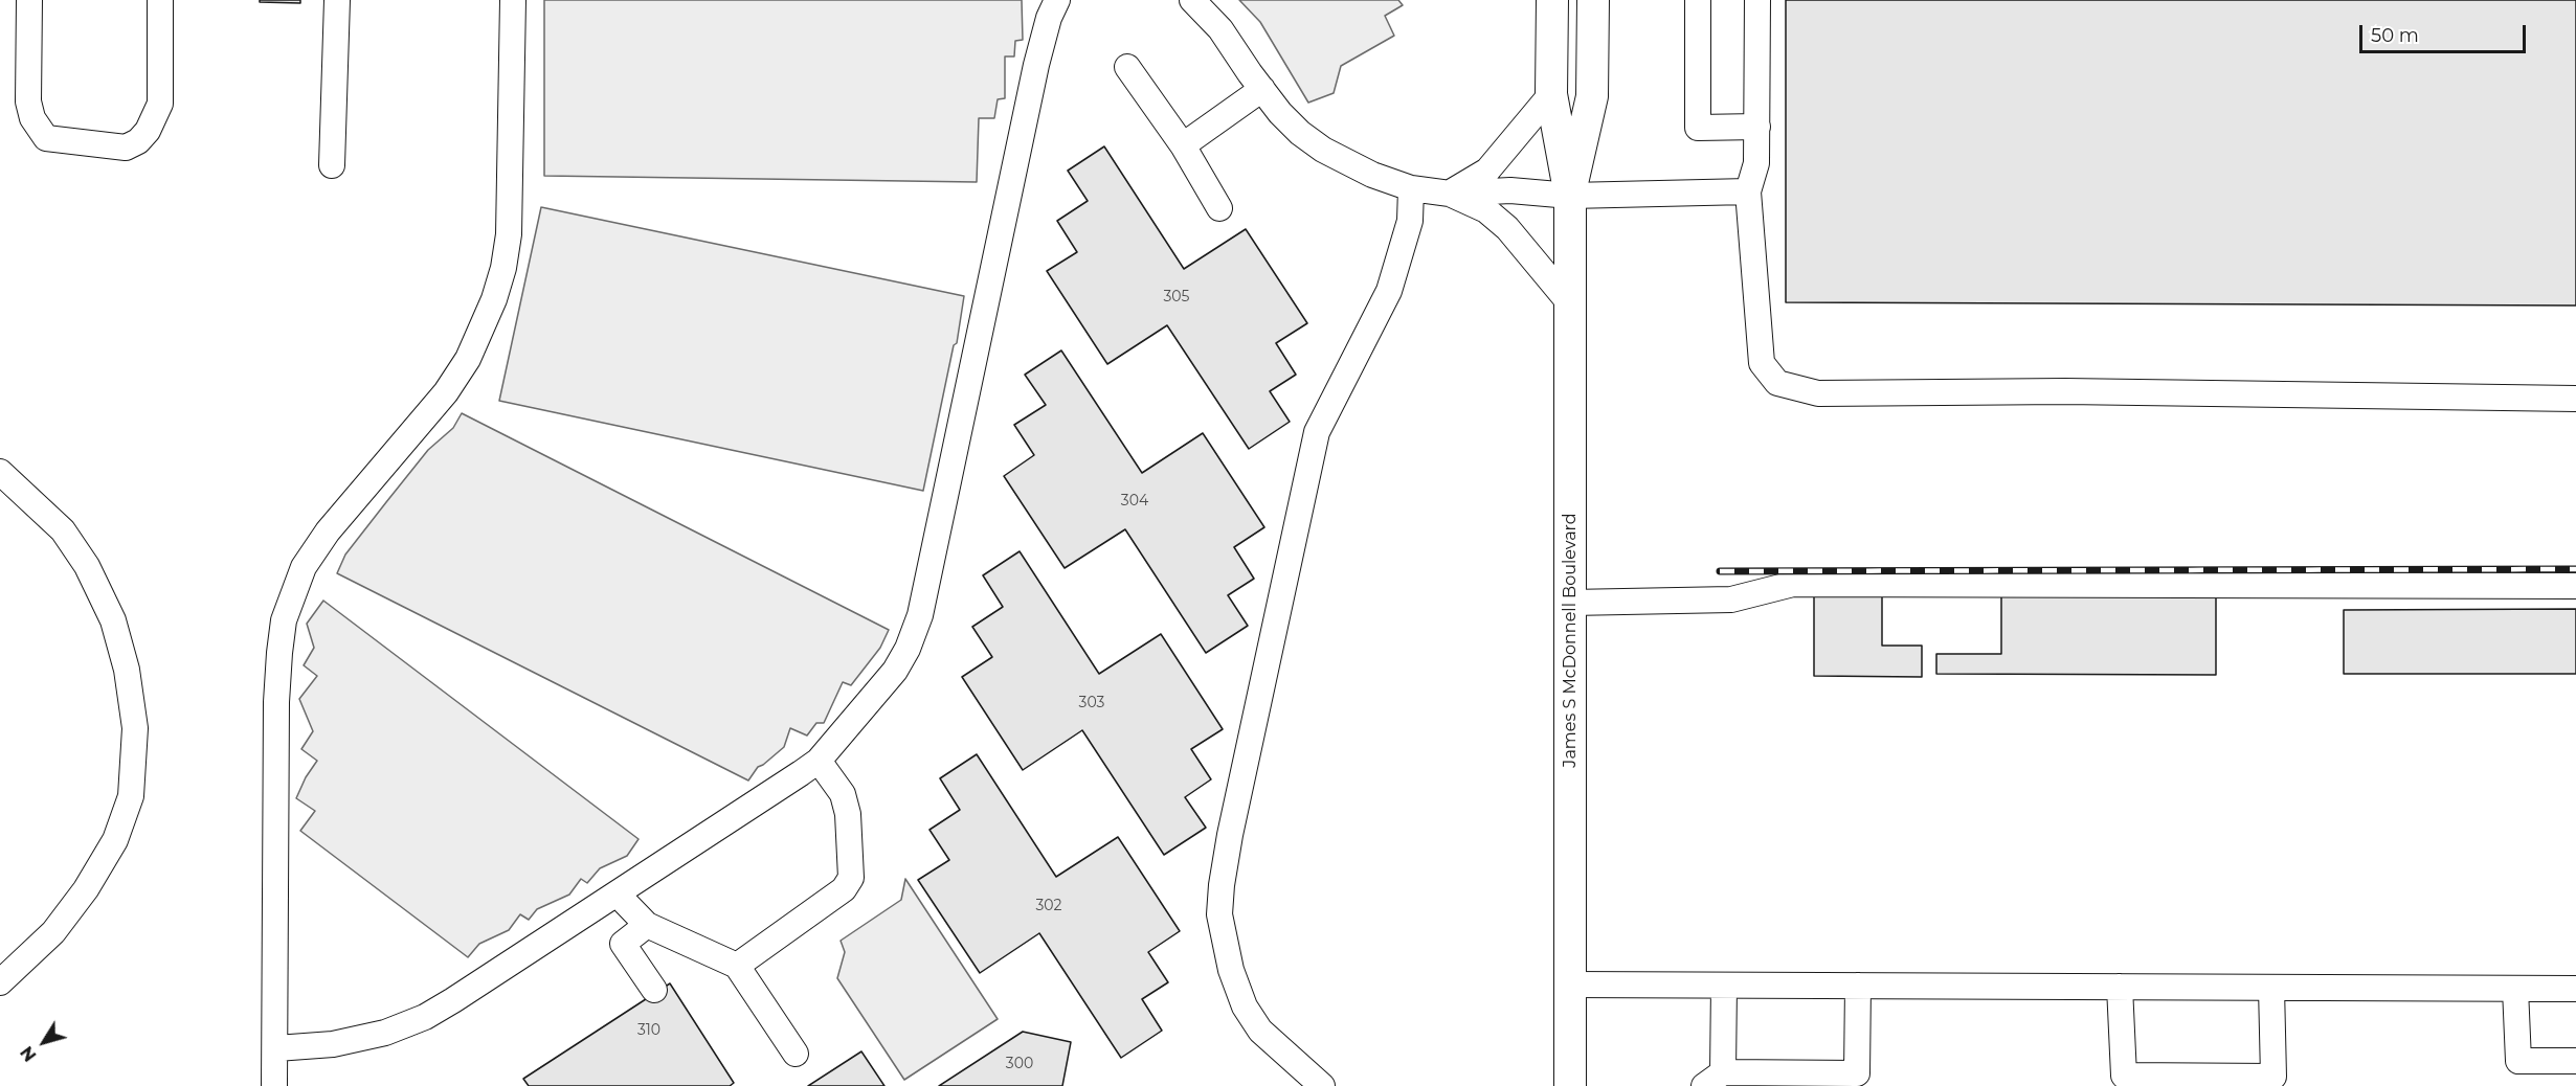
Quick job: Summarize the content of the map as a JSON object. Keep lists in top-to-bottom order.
{
  "streets": {
    "main road": ["James S McDonnell Boulevard"]
  },
  "house_numbers": [
    "305",
    "304",
    "303",
    "302",
    "310",
    "300"
  ],
  "scale_bar": "50 m",
  "north": "bottom left"
}
